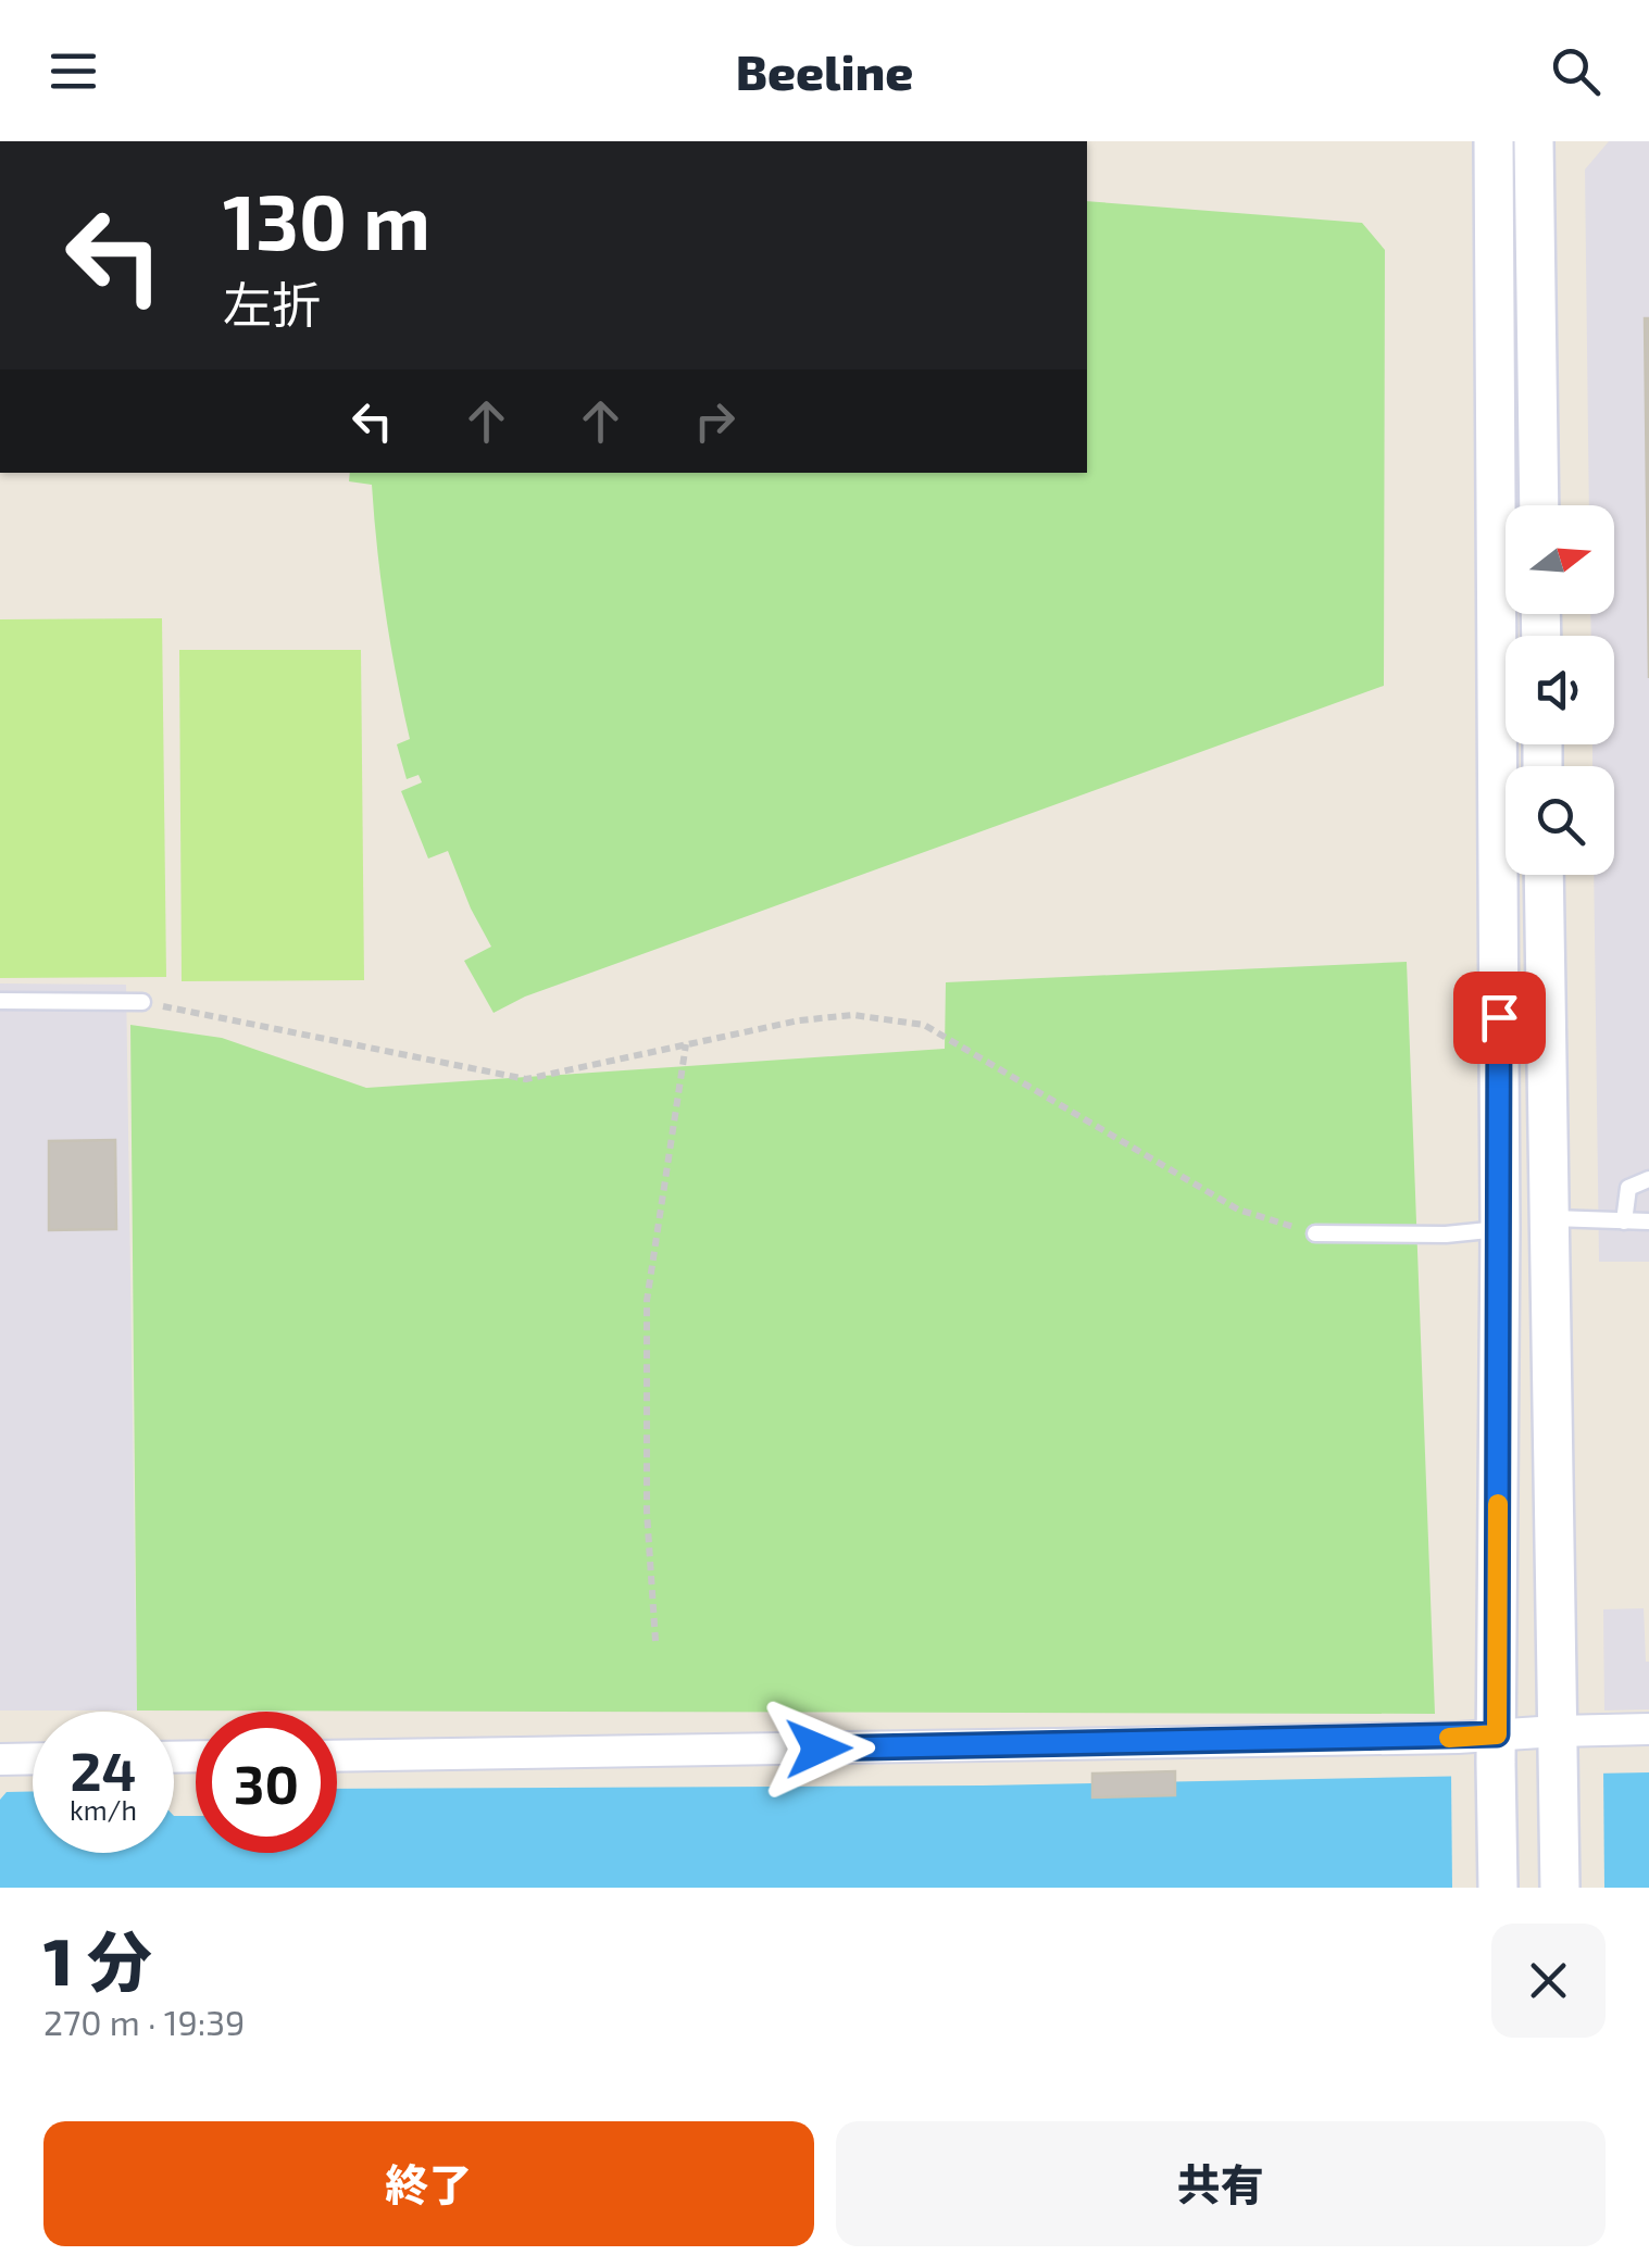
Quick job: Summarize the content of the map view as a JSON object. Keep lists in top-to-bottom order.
{
  "north": "right",
  "page": {
    "header": "Beeline",
    "turn": ["130 m", "左折"],
    "speed": "24 km/h",
    "limit": "30",
    "heading": ["1 分", "270 m · 19:39"],
    "buttons": ["終了", "共有"]
  }
}
